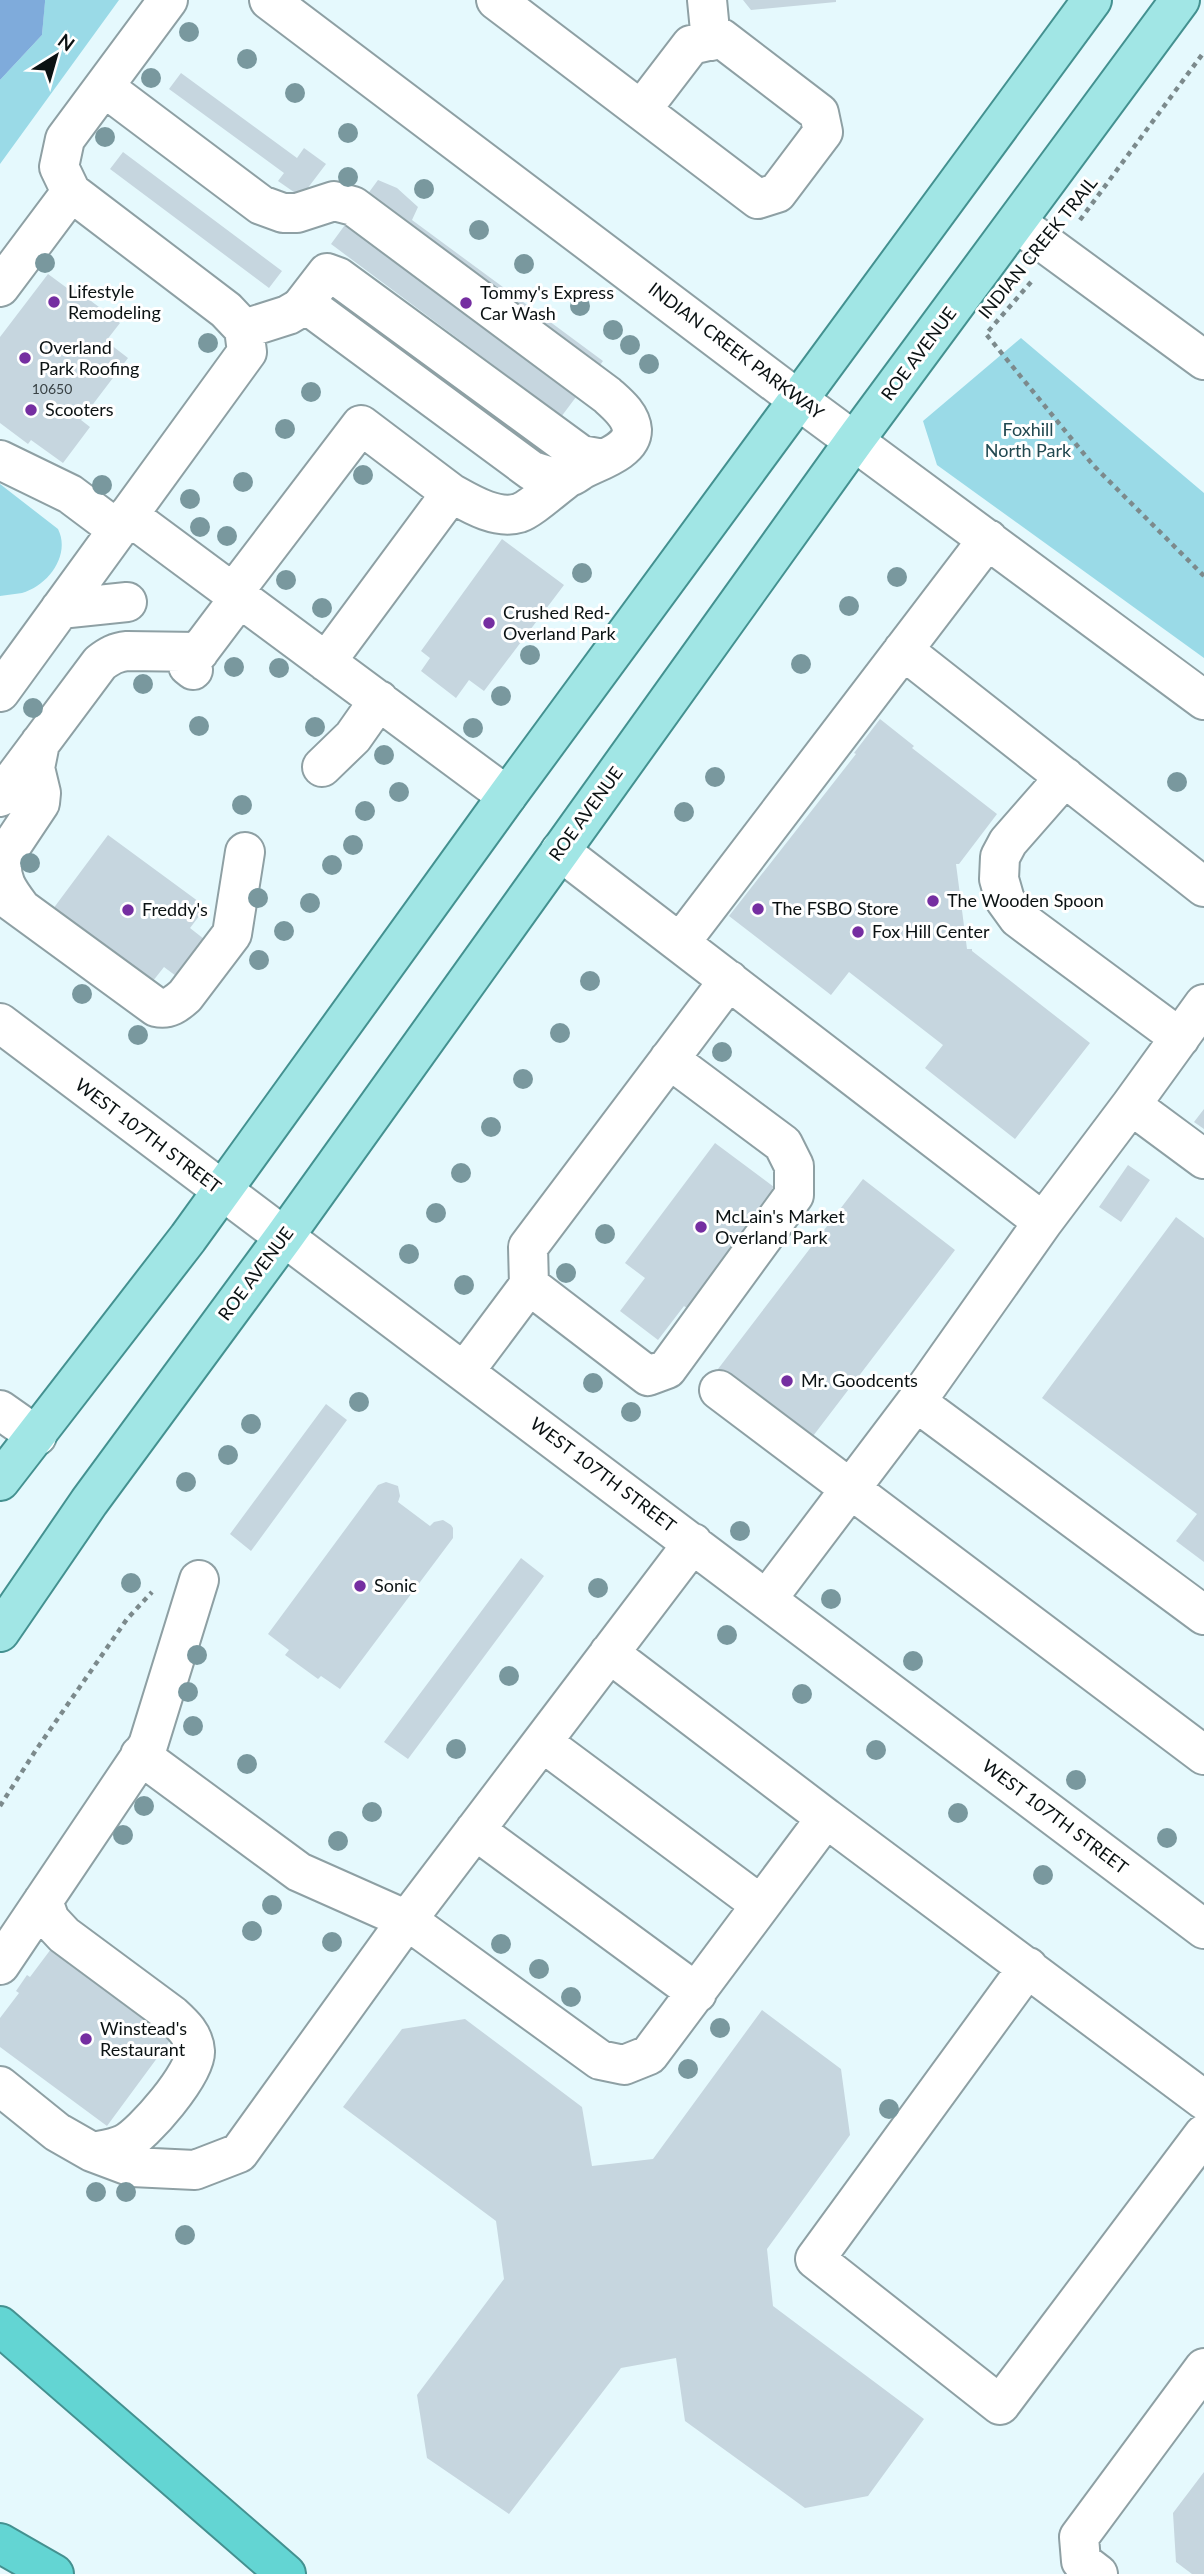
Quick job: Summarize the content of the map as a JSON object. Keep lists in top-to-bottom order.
{
  "streets": {
    "main road": ["ROE AVENUE"],
    "street": ["INDIAN CREEK PARKWAY", "WEST 107TH STREET"],
    "path": ["INDIAN CREEK TRAIL"]
  },
  "crossings": [
    ["INDIAN CREEK PARKWAY", "ROE AVENUE"],
    ["ROE AVENUE", "WEST 107TH STREET"]
  ],
  "parks": ["Foxhill North Park"],
  "places": [
    "Lifestyle Remodeling",
    "Tommy's Express Car Wash",
    "Overland Park Roofing",
    "Scooters",
    "Crushed Red- Overland Park",
    "The Wooden Spoon",
    "The FSBO Store",
    "Freddy's",
    "Fox Hill Center",
    "McLain's Market Overland Park",
    "Mr. Goodcents",
    "Sonic",
    "Winstead's Restaurant"
  ],
  "house_numbers": ["10650"],
  "north": "top right"
}
